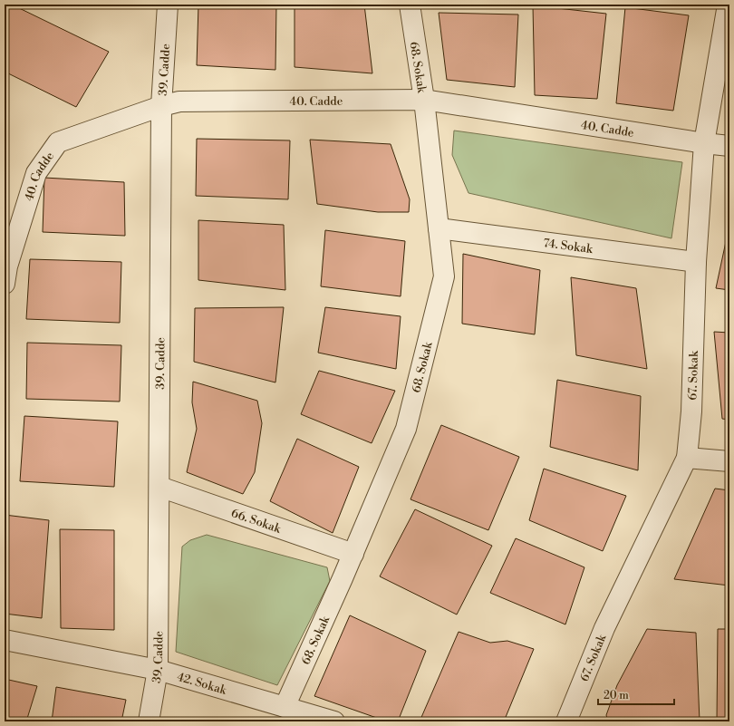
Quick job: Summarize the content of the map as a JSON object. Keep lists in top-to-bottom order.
{
  "streets": {
    "street": [
      "68. Sokak",
      "39. Cadde",
      "40. Cadde",
      "74. Sokak",
      "67. Sokak",
      "66. Sokak",
      "42. Sokak"
    ]
  },
  "crossings": [
    ["68. Sokak", "40. Cadde"],
    ["68. Sokak", "74. Sokak"],
    ["68. Sokak", "66. Sokak"],
    ["68. Sokak", "42. Sokak"],
    ["39. Cadde", "40. Cadde"],
    ["39. Cadde", "66. Sokak"],
    ["39. Cadde", "42. Sokak"],
    ["40. Cadde", "67. Sokak"],
    ["74. Sokak", "67. Sokak"]
  ],
  "scale_bar": "20 m"
}
